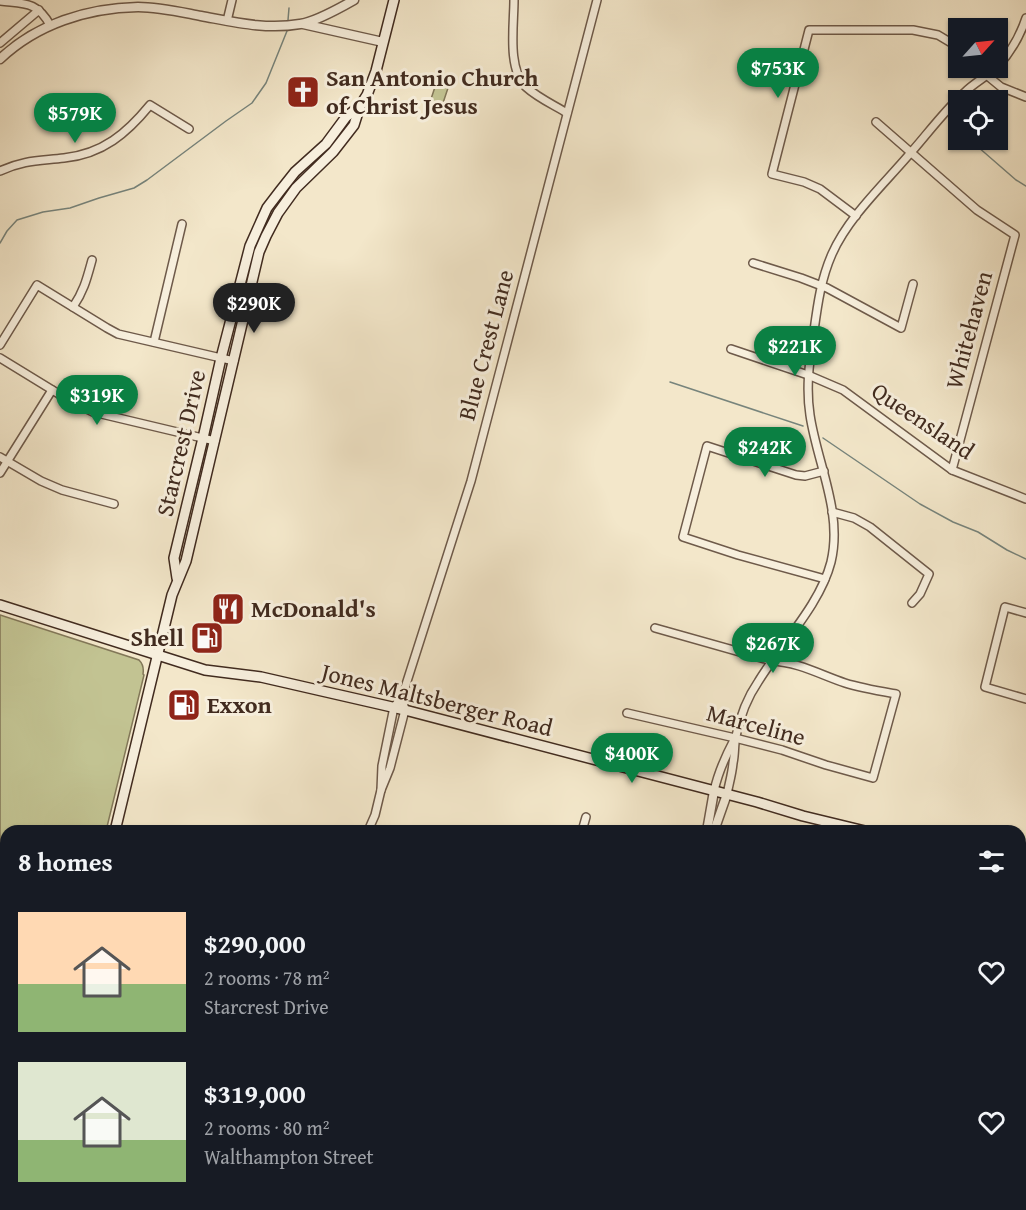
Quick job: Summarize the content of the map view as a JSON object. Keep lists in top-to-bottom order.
{
  "streets": {
    "main road": ["Starcrest Drive", "Jones Maltsberger Road"],
    "street": [
      "Whitehaven",
      "Blue Crest Lane",
      "Queensland",
      "Marceline"
    ]
  },
  "crossings": [
    ["Whitehaven", "Queensland"],
    ["Blue Crest Lane", "Jones Maltsberger Road"],
    ["Starcrest Drive", "Jones Maltsberger Road"]
  ],
  "places": {
    "church": ["San Antonio Church of Christ Jesus"],
    "restaurant": ["McDonald's"],
    "fuel station": ["Shell", "Exxon"]
  },
  "north": "top right",
  "page": {
    "price": [
      "$753K",
      "$579K",
      "$290K",
      "$221K",
      "$319K",
      "$242K",
      "$267K",
      "$400K"
    ],
    "heading": "8 homes",
    "list": [
      {
        "name": "$290,000",
        "note": "2 rooms · 78 m² · Starcrest Drive"
      },
      {
        "name": "$319,000",
        "note": "2 rooms · 80 m² · Walthampton Street"
      }
    ]
  }
}
